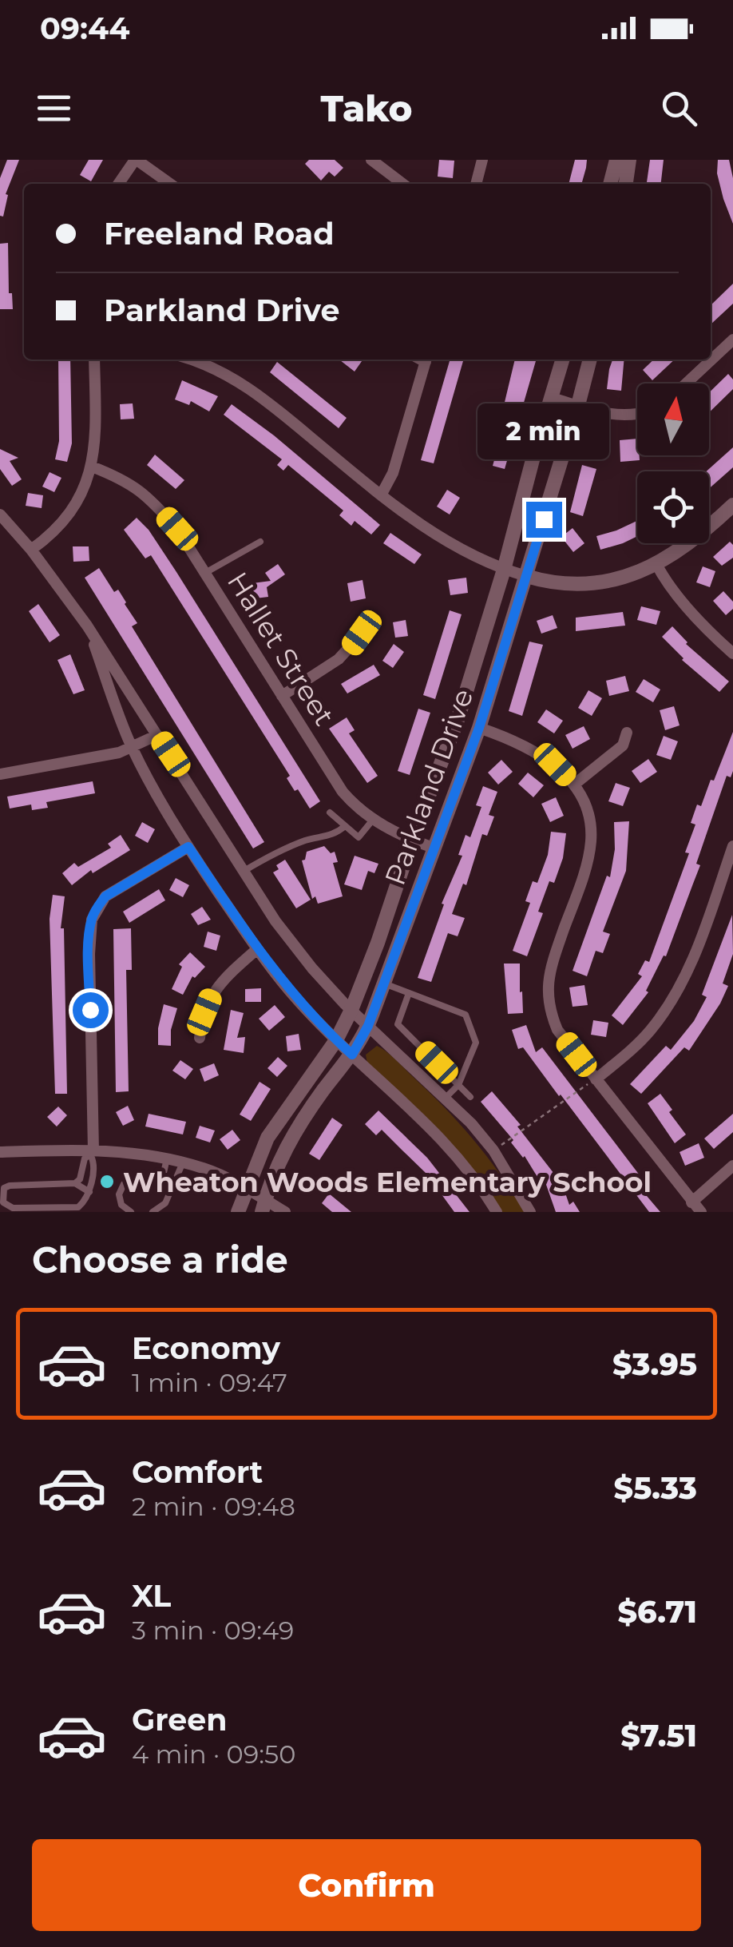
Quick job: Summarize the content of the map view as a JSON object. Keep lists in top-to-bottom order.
{
  "streets": {
    "street": ["Hallet Street", "Parkland Drive"]
  },
  "crossings": [
    ["Hallet Street", "Parkland Drive"]
  ],
  "places": ["Wheaton Woods Elementary School"],
  "north": "top",
  "page": {
    "status": "09:44",
    "header": "Tako",
    "banner": ["Freeland Road", "Parkland Drive"],
    "bubble": "2 min",
    "heading": "Choose a ride",
    "list": [
      {
        "name": "Economy",
        "note": "1 min · 09:47",
        "value": "$3.95"
      },
      {
        "name": "Comfort",
        "note": "2 min · 09:48",
        "value": "$5.33"
      },
      {
        "name": "XL",
        "note": "3 min · 09:49",
        "value": "$6.71"
      },
      {
        "name": "Green",
        "note": "4 min · 09:50",
        "value": "$7.51"
      }
    ],
    "buttons": "Confirm"
  }
}
